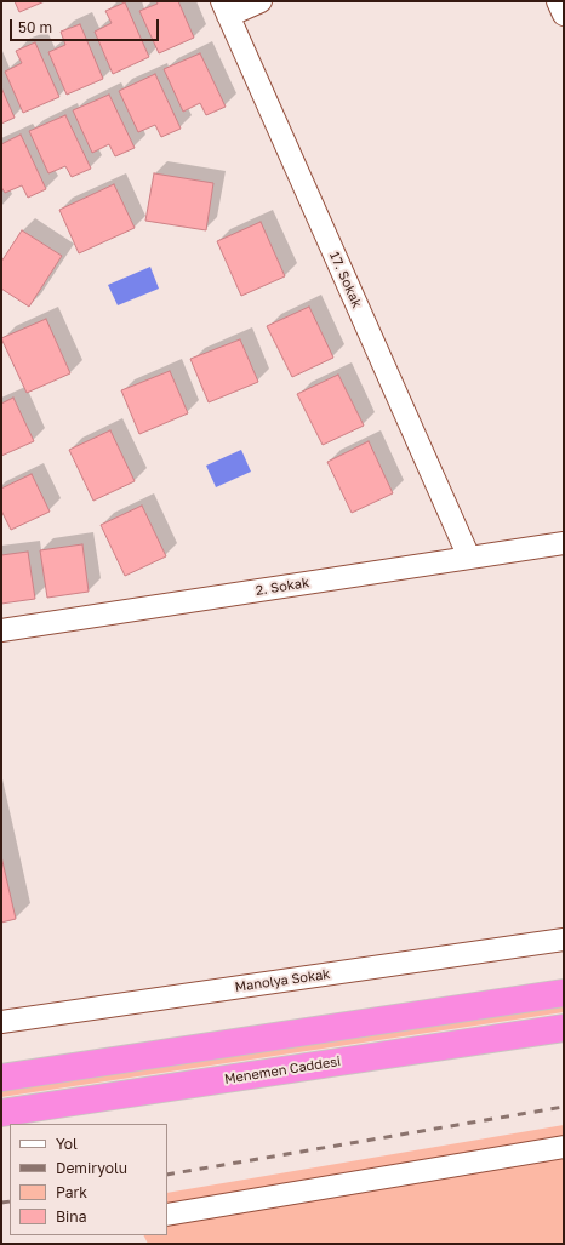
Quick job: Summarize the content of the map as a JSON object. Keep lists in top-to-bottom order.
{
  "streets": {
    "highway": ["Menemen Caddesi"],
    "street": ["17. Sokak", "2. Sokak", "Manolya Sokak"]
  },
  "crossings": [
    ["17. Sokak", "2. Sokak"]
  ],
  "legend": [
    "Yol",
    "Demiryolu",
    "Park",
    "Bina"
  ],
  "scale_bar": "50 m"
}
